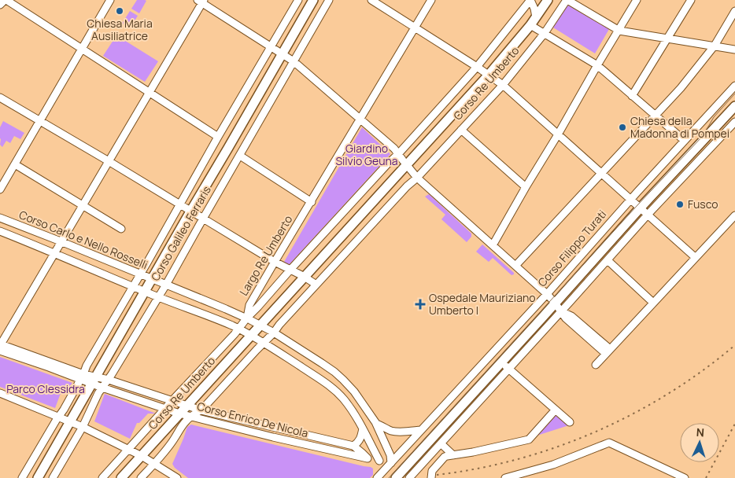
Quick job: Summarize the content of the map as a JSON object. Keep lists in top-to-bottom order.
{
  "streets": {
    "main road": ["Corso Re Umberto", "Corso Galileo Ferraris"],
    "street": [
      "Corso Carlo e Nello Rosselli",
      "Corso Filippo Turati",
      "Largo Re Umberto",
      "Corso Enrico De Nicola"
    ]
  },
  "crossings": [
    ["Corso Re Umberto", "Corso Carlo e Nello Rosselli"],
    ["Corso Re Umberto", "Largo Re Umberto"],
    ["Corso Re Umberto", "Corso Enrico De Nicola"],
    ["Corso Galileo Ferraris", "Corso Carlo e Nello Rosselli"],
    ["Corso Galileo Ferraris", "Corso Enrico De Nicola"],
    ["Corso Carlo e Nello Rosselli", "Corso Filippo Turati"],
    ["Corso Carlo e Nello Rosselli", "Largo Re Umberto"]
  ],
  "parks": ["Giardino Silvio Geuna", "Parco Clessidra"],
  "places": {
    "other": ["Chiesa Maria Ausiliatrice", "Chiesa della Madonna di Pompei", "Fusco"],
    "health": ["Ospedale Mauriziano Umberto I"]
  },
  "north": "top"
}
